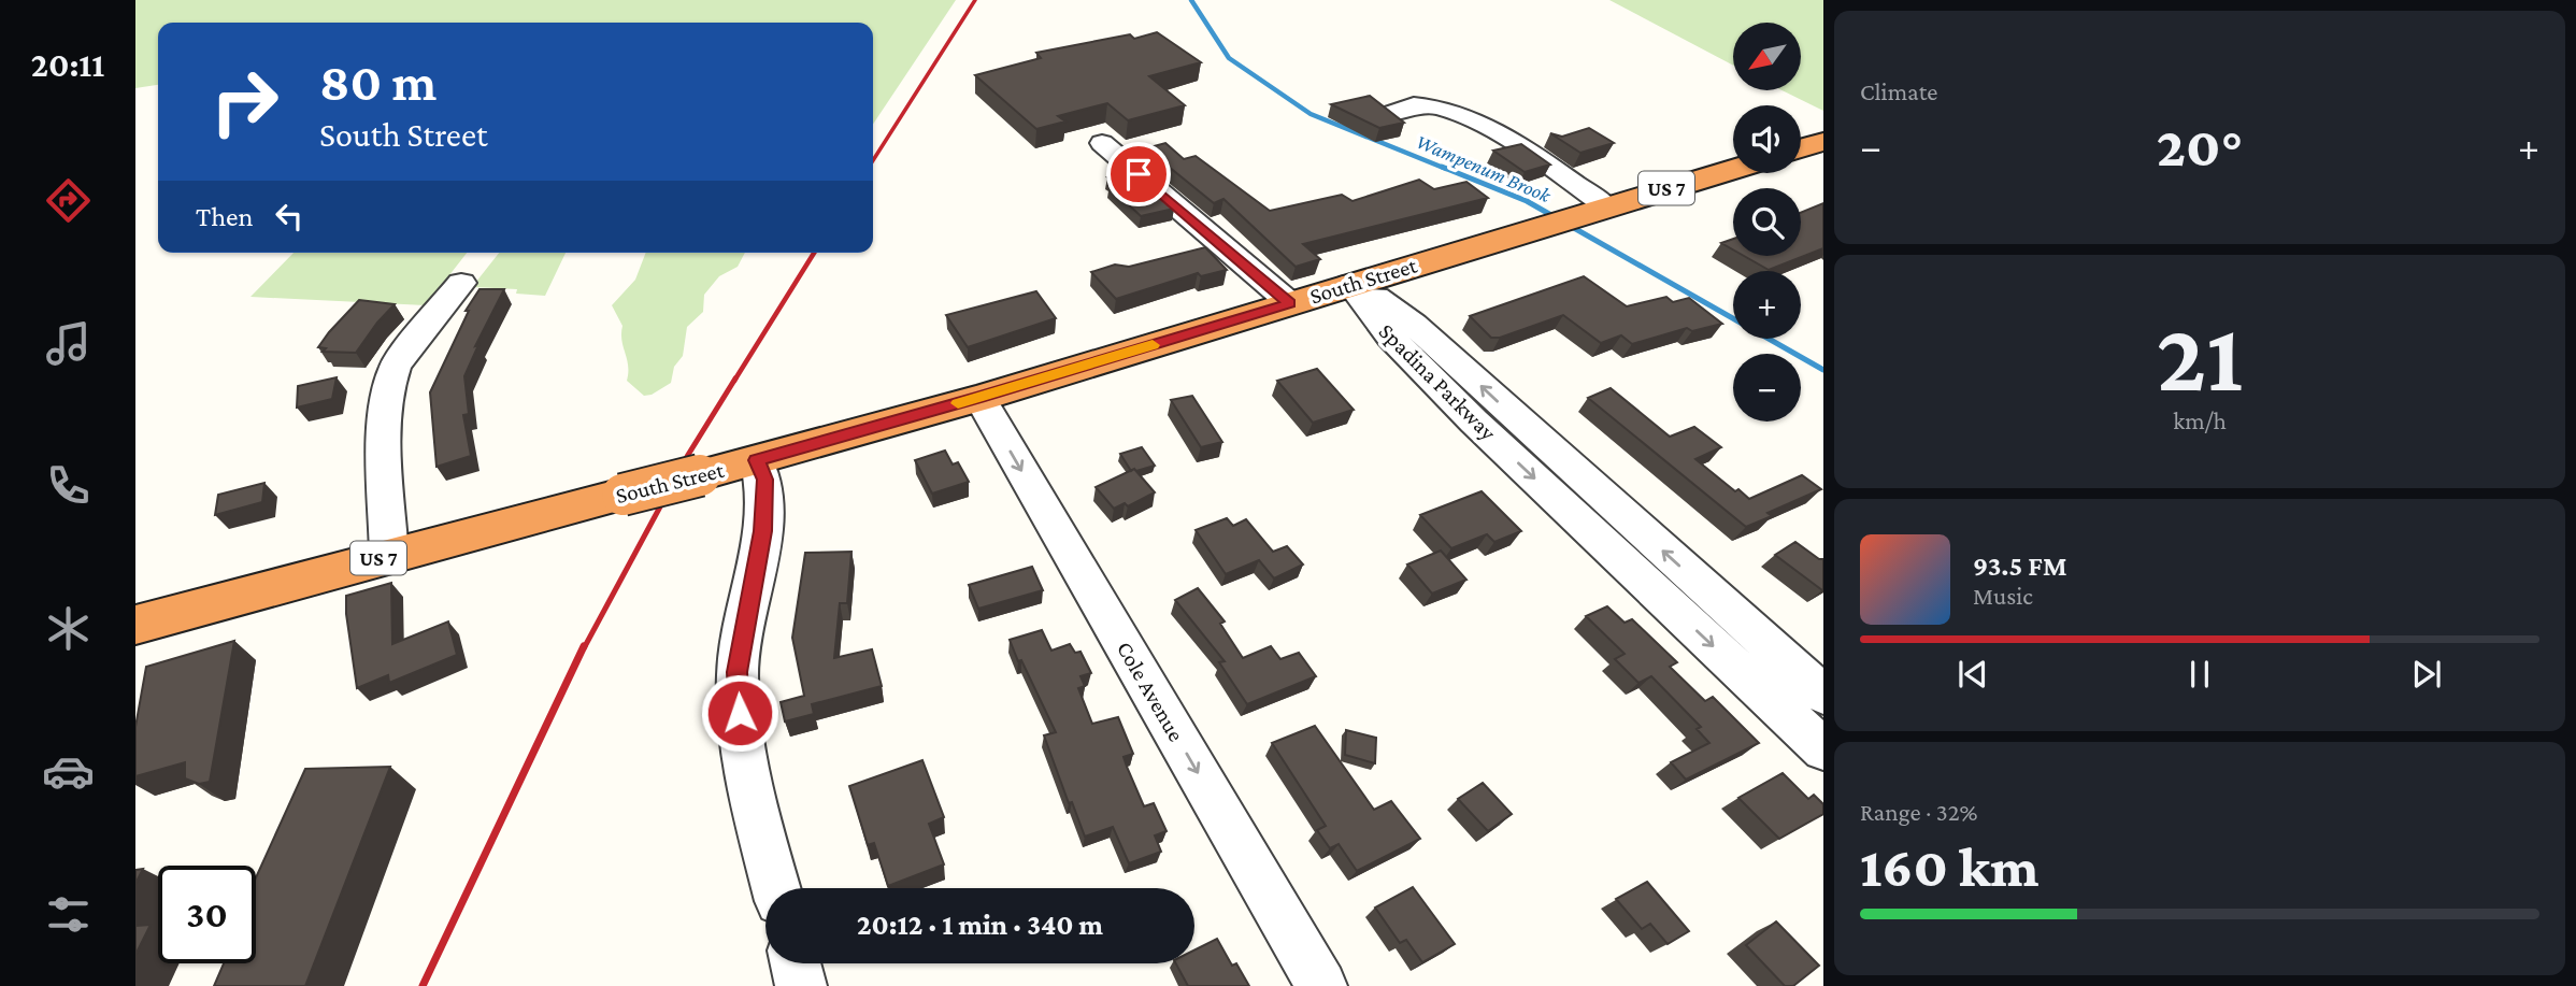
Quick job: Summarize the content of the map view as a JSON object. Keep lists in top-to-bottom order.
{
  "streets": {
    "highway": ["US 7", "South Street"],
    "street": ["Spadina Parkway", "Cole Avenue"]
  },
  "crossings": [
    ["South Street", "Spadina Parkway"],
    ["South Street", "Cole Avenue"]
  ],
  "one_way": ["Cole Avenue"],
  "water": ["Wampenum Brook"],
  "north": "bottom left",
  "page": {
    "tabs": "20:11",
    "tile": [
      "Climate",
      ["21", "km/h"],
      ["Range · 32%", "160 km"]
    ],
    "map_buttons": ["+", "−"],
    "turn": ["80 m", "South Street"],
    "heat": ["−", "20°", "+"],
    "then": "Then",
    "song": ["93.5 FM", "Music"],
    "limit": "30",
    "trip": "20:12 · 1 min · 340 m"
  }
}
